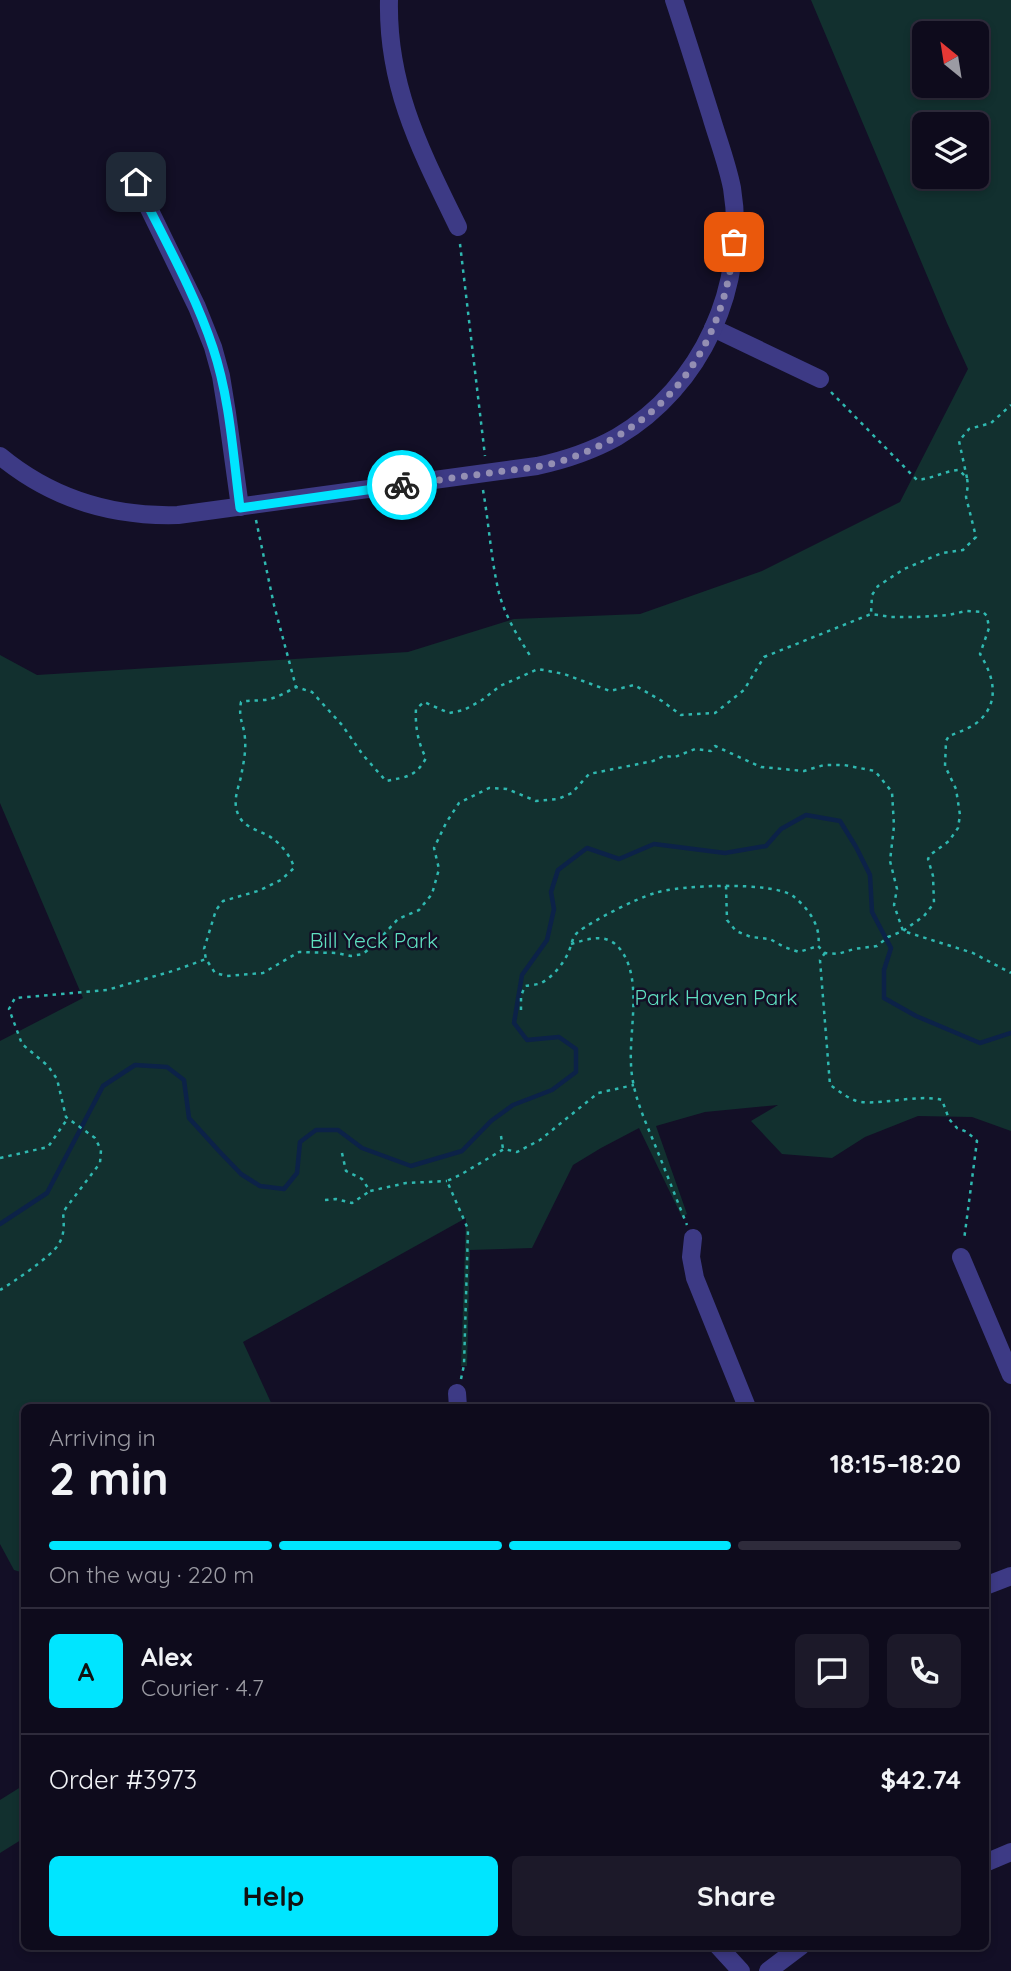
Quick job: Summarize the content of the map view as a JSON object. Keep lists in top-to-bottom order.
{
  "parks": ["Bill Yeck Park", "Park Haven Park"],
  "north": "top left",
  "page": {
    "heading": ["2 min", "Arriving in", "18:15–18:20"],
    "panel": [
      "Alex",
      "Courier · 4.7",
      "Order #3973",
      "$42.74"
    ],
    "bar": "On the way · 220 m",
    "round": "A",
    "buttons": ["Help", "Share"]
  }
}
